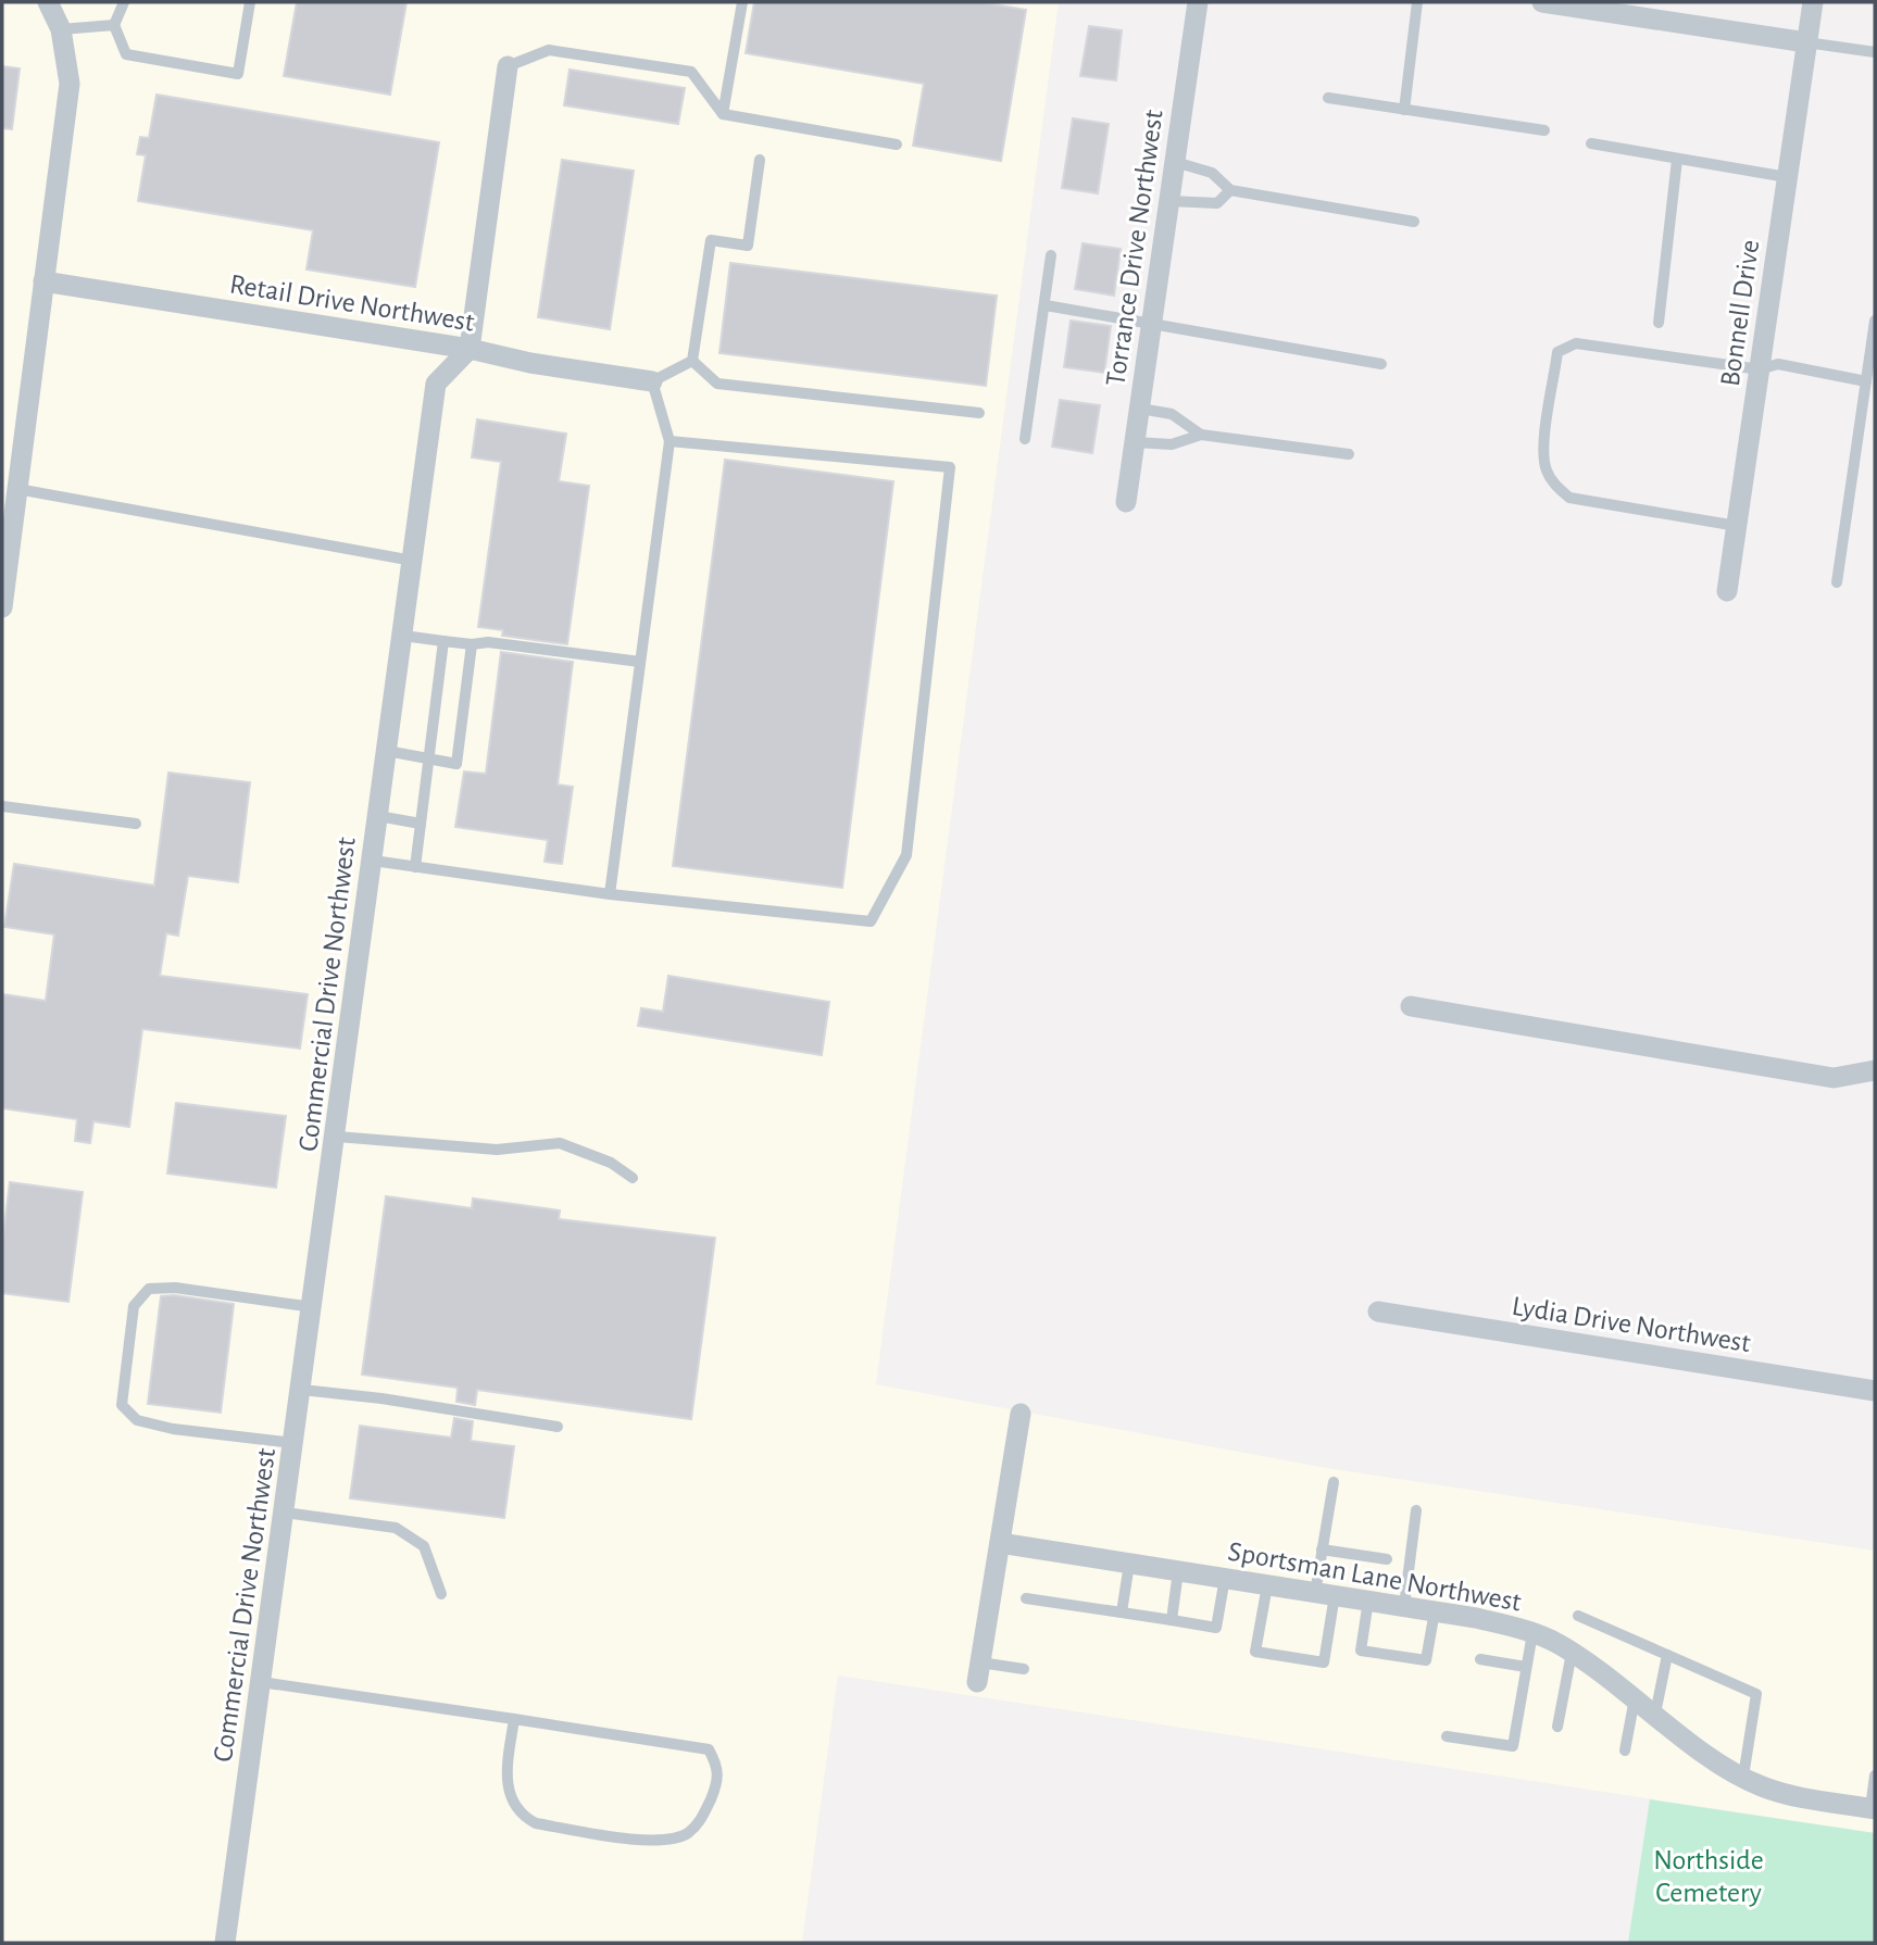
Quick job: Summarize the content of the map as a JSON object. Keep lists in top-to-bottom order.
{
  "streets": {
    "street": [
      "Torrance Drive Northwest",
      "Retail Drive Northwest",
      "Bonnell Drive",
      "Commercial Drive Northwest",
      "Lydia Drive Northwest",
      "Sportsman Lane Northwest"
    ]
  },
  "crossings": [
    ["Retail Drive Northwest", "Commercial Drive Northwest"]
  ],
  "parks": ["Northside Cemetery"]
}
